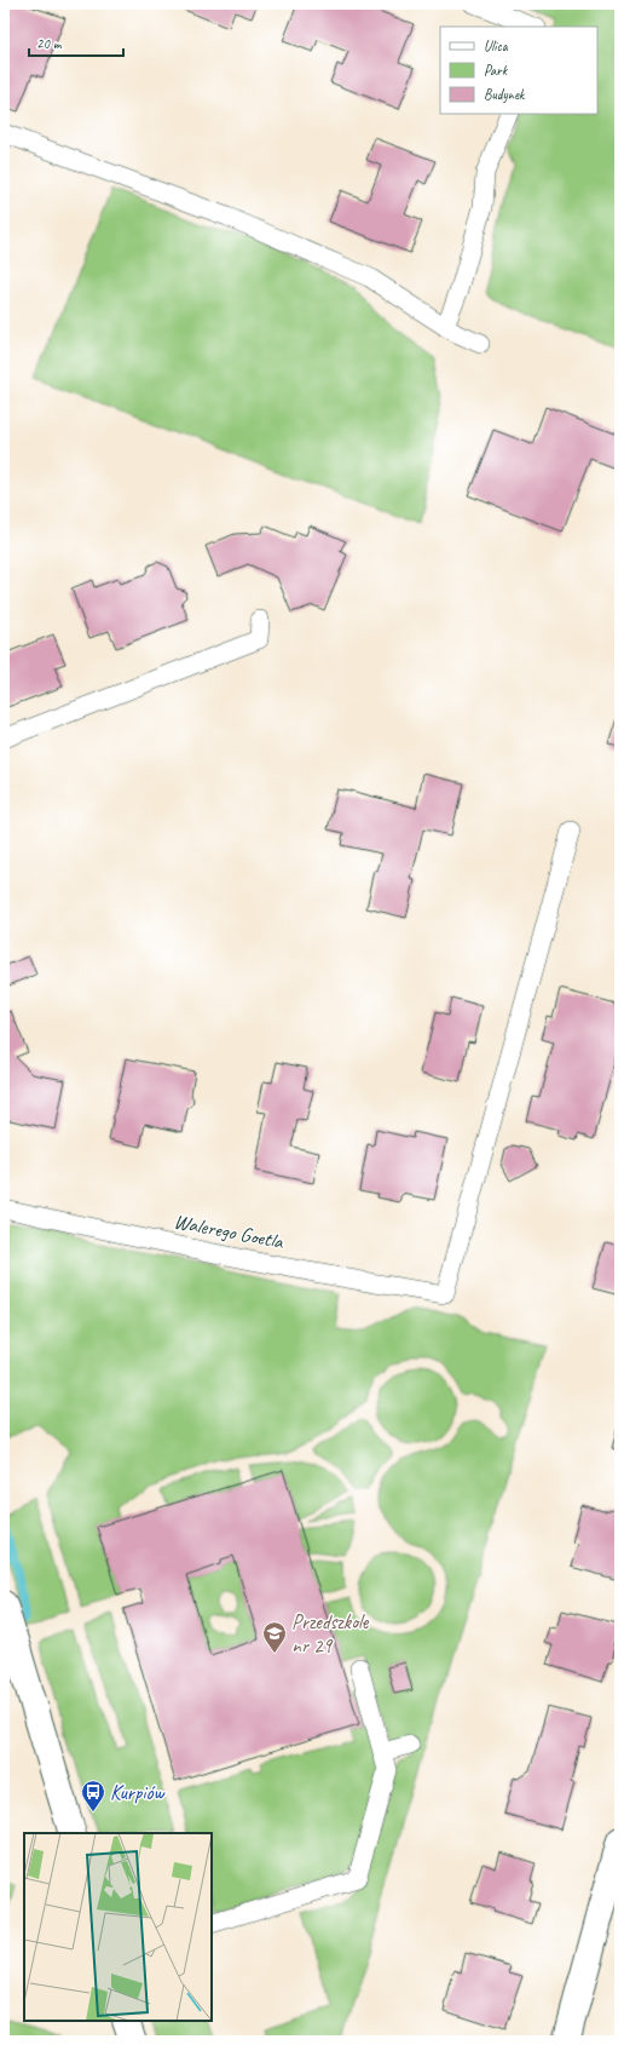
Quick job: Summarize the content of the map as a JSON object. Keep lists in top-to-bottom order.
{
  "streets": {
    "lane": ["Walerego Goetla"]
  },
  "places": {
    "school or university": ["Przedszkole nr 29"],
    "bus stop": ["Kurpiów"]
  },
  "legend": ["Ulica", "Park", "Budynek"],
  "scale_bar": "20 m"
}
